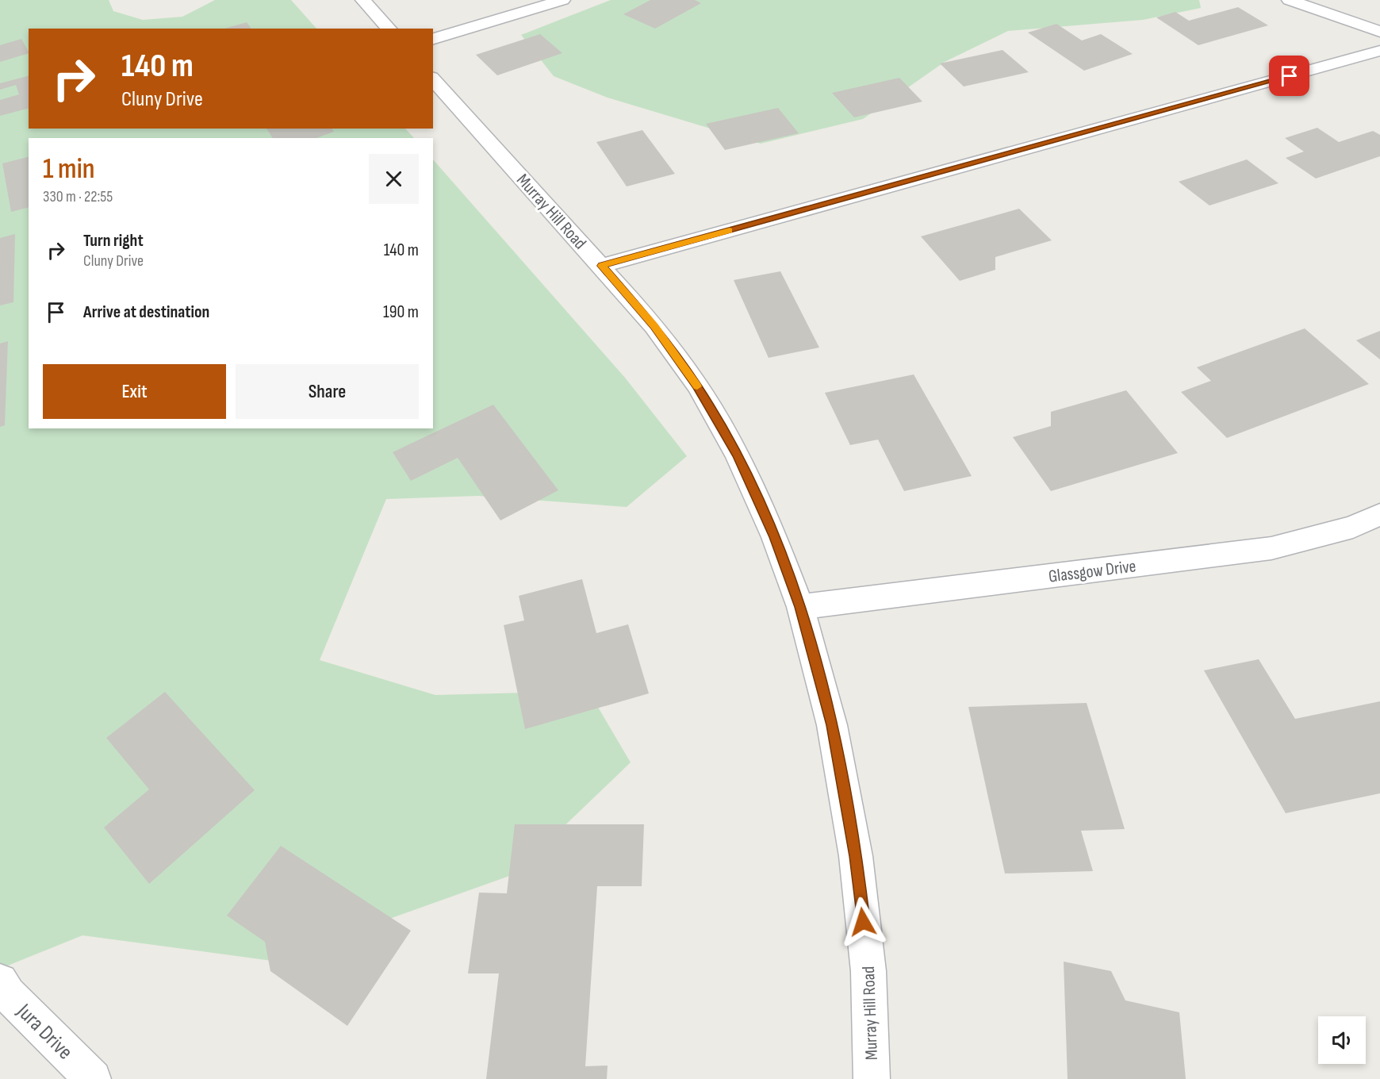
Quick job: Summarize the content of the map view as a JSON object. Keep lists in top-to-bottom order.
{
  "streets": {
    "street": ["Murray Hill Road", "Glassgow Drive", "Jura Drive"]
  },
  "crossings": [
    ["Murray Hill Road", "Glassgow Drive"]
  ],
  "page": {
    "turn": ["140 m", "Cluny Drive"],
    "heading": ["1 min", "330 m · 22:55"],
    "list": [
      {
        "name": "Turn right",
        "note": "Cluny Drive",
        "value": "140 m"
      },
      {
        "name": "Arrive at destination",
        "value": "190 m"
      }
    ],
    "buttons": ["Exit", "Share"]
  }
}
